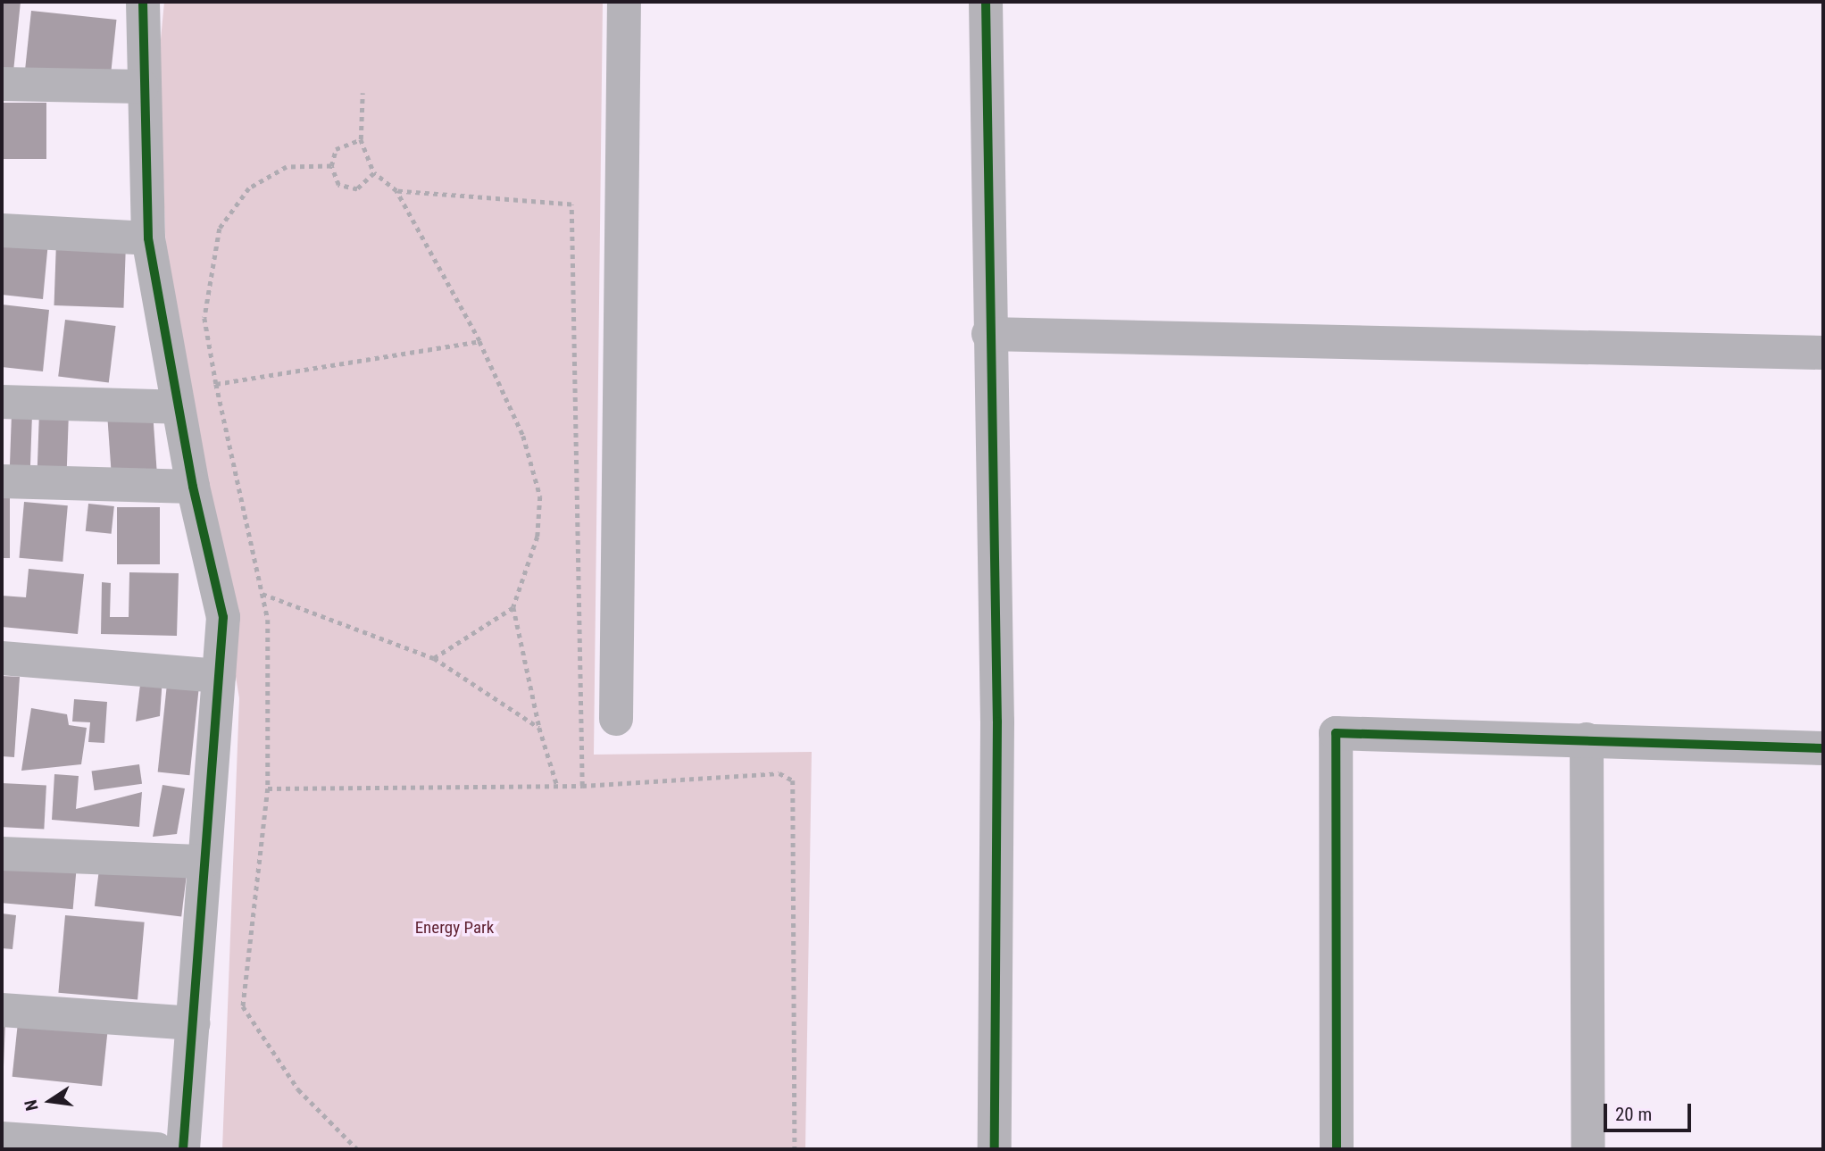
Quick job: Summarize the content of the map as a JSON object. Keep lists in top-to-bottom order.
{
  "parks": ["Energy Park"],
  "scale_bar": "20 m",
  "north": "left"
}
